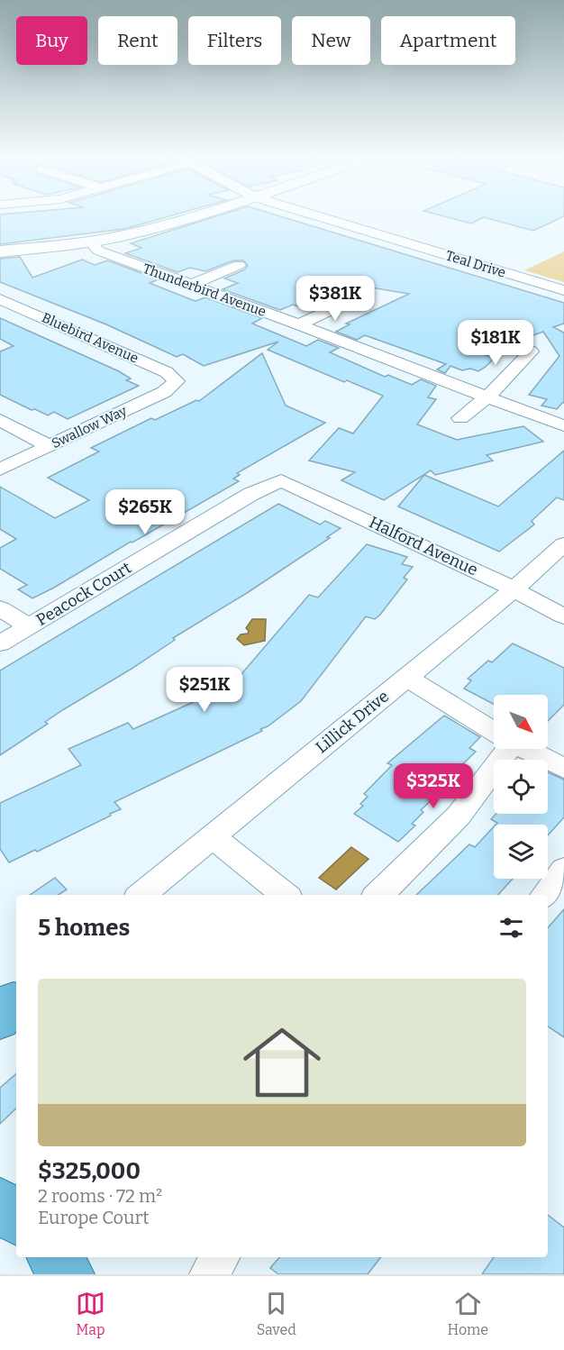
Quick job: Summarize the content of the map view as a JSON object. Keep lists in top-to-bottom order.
{
  "streets": {
    "street": [
      "Teal Drive",
      "Thunderbird Avenue",
      "Bluebird Avenue",
      "Swallow Way",
      "Halford Avenue",
      "Peacock Court",
      "Lillick Drive"
    ]
  },
  "crossings": [
    ["Bluebird Avenue", "Swallow Way"],
    ["Halford Avenue", "Peacock Court"],
    ["Halford Avenue", "Lillick Drive"]
  ],
  "north": "bottom right",
  "page": {
    "chip": [
      "Buy",
      "Rent",
      "Filters",
      "New",
      "Apartment"
    ],
    "price": [
      "$381K",
      "$181K",
      "$265K",
      "$251K",
      "$325K"
    ],
    "heading": "5 homes",
    "list": [
      {
        "name": "$325,000",
        "note": "2 rooms · 72 m² · Europe Court"
      }
    ],
    "tabs": ["Map", "Saved", "Home"]
  }
}
